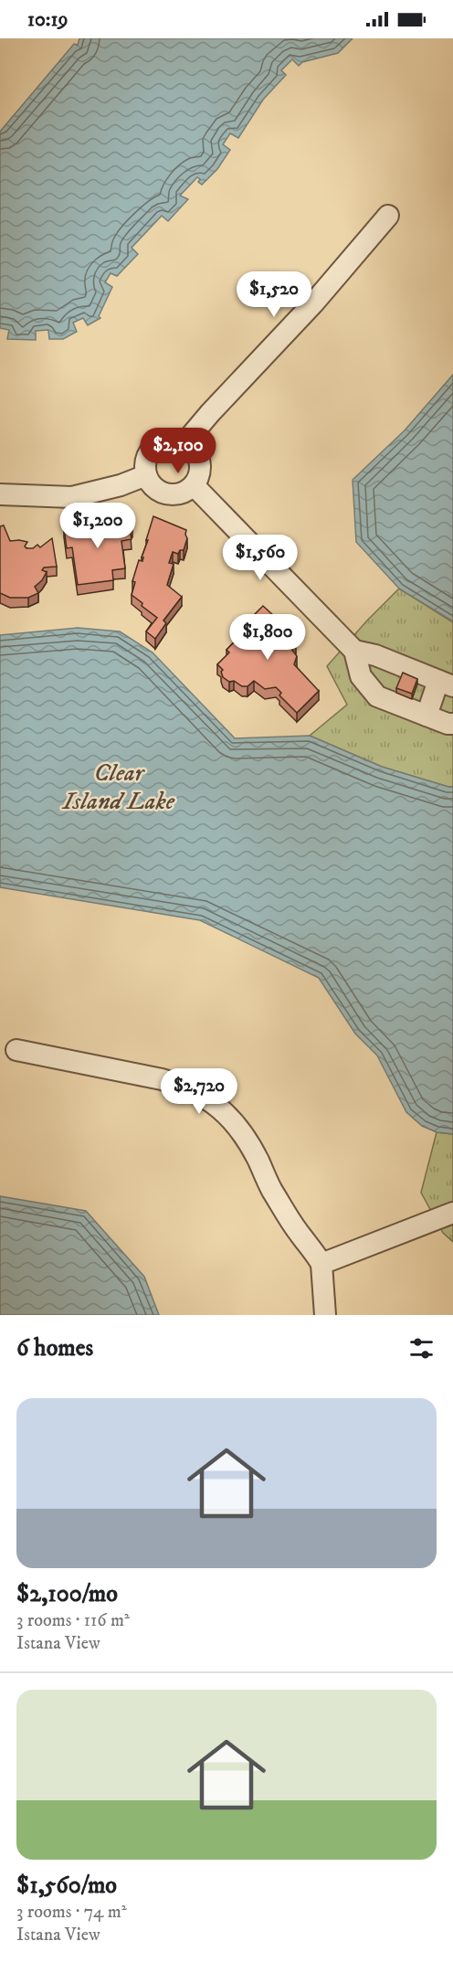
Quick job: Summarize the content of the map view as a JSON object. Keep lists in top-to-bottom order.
{
  "water": ["Clear Island Lake"],
  "page": {
    "status": "10:19",
    "price": [
      "$1,520",
      "$2,100",
      "$1,200",
      "$1,560",
      "$1,800",
      "$2,720"
    ],
    "heading": "6 homes",
    "list": [
      {
        "name": "$2,100/mo",
        "note": "3 rooms · 116 m² · Istana View"
      },
      {
        "name": "$1,560/mo",
        "note": "3 rooms · 74 m² · Istana View"
      }
    ]
  }
}
